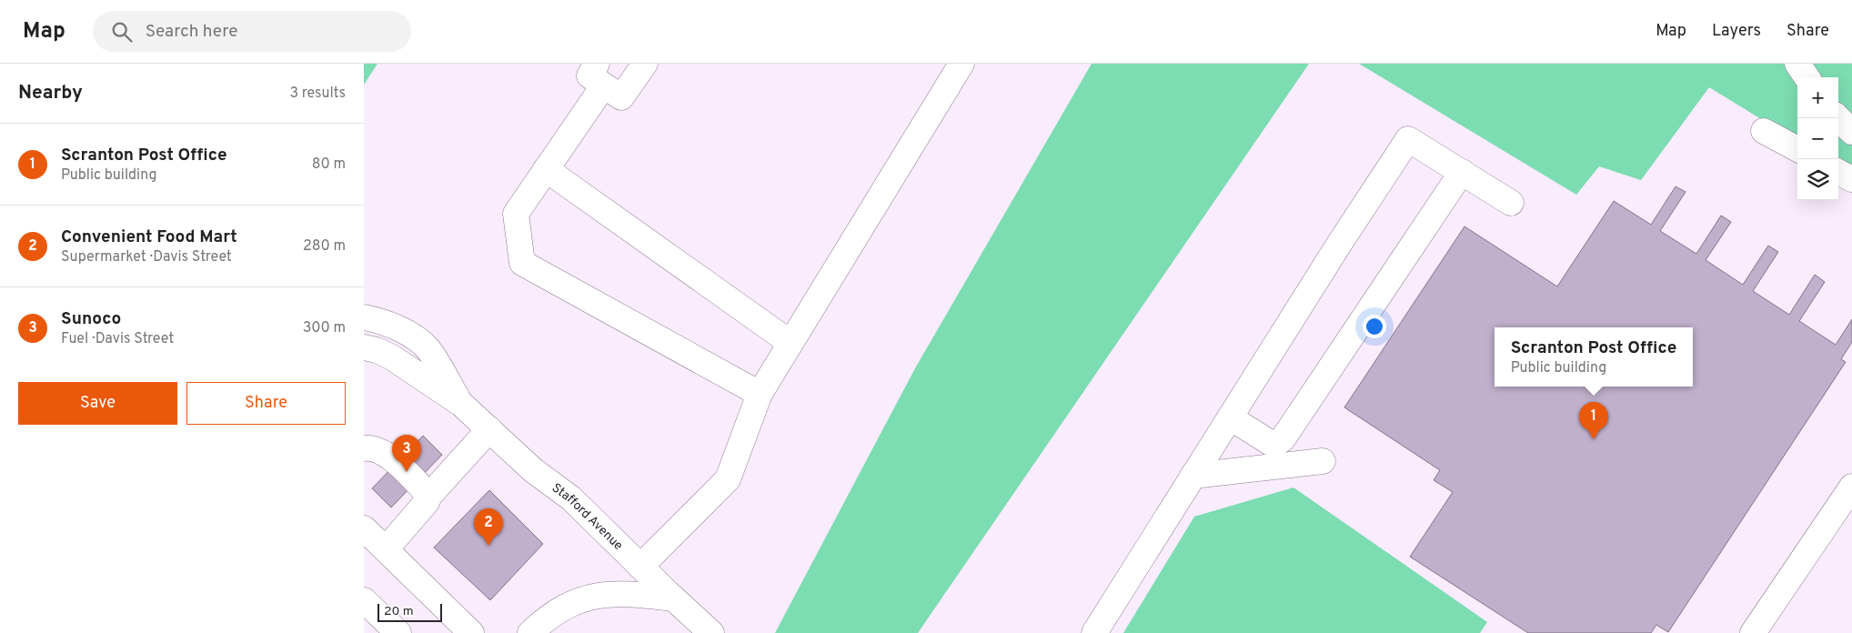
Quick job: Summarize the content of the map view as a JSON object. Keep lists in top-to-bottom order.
{
  "streets": {
    "street": ["Stafford Avenue"]
  },
  "scale_bar": "20 m",
  "page": {
    "header": "Map",
    "search": "Search here",
    "nav": ["Map", "Layers", "Share"],
    "heading": ["Nearby", "3 results"],
    "map_buttons": ["+", "−"],
    "list": [
      {
        "mark": "1",
        "name": "Scranton Post Office",
        "note": "Public building",
        "value": "80 m"
      },
      {
        "mark": "2",
        "name": "Convenient Food Mart",
        "note": "Supermarket · Davis Street",
        "value": "280 m"
      },
      {
        "mark": "3",
        "name": "Sunoco",
        "note": "Fuel · Davis Street",
        "value": "300 m"
      }
    ],
    "popup": ["Scranton Post Office", "Public building"],
    "buttons": ["Save", "Share"],
    "pins": ["1", "3", "2"],
    "scale": "20 m"
  }
}
